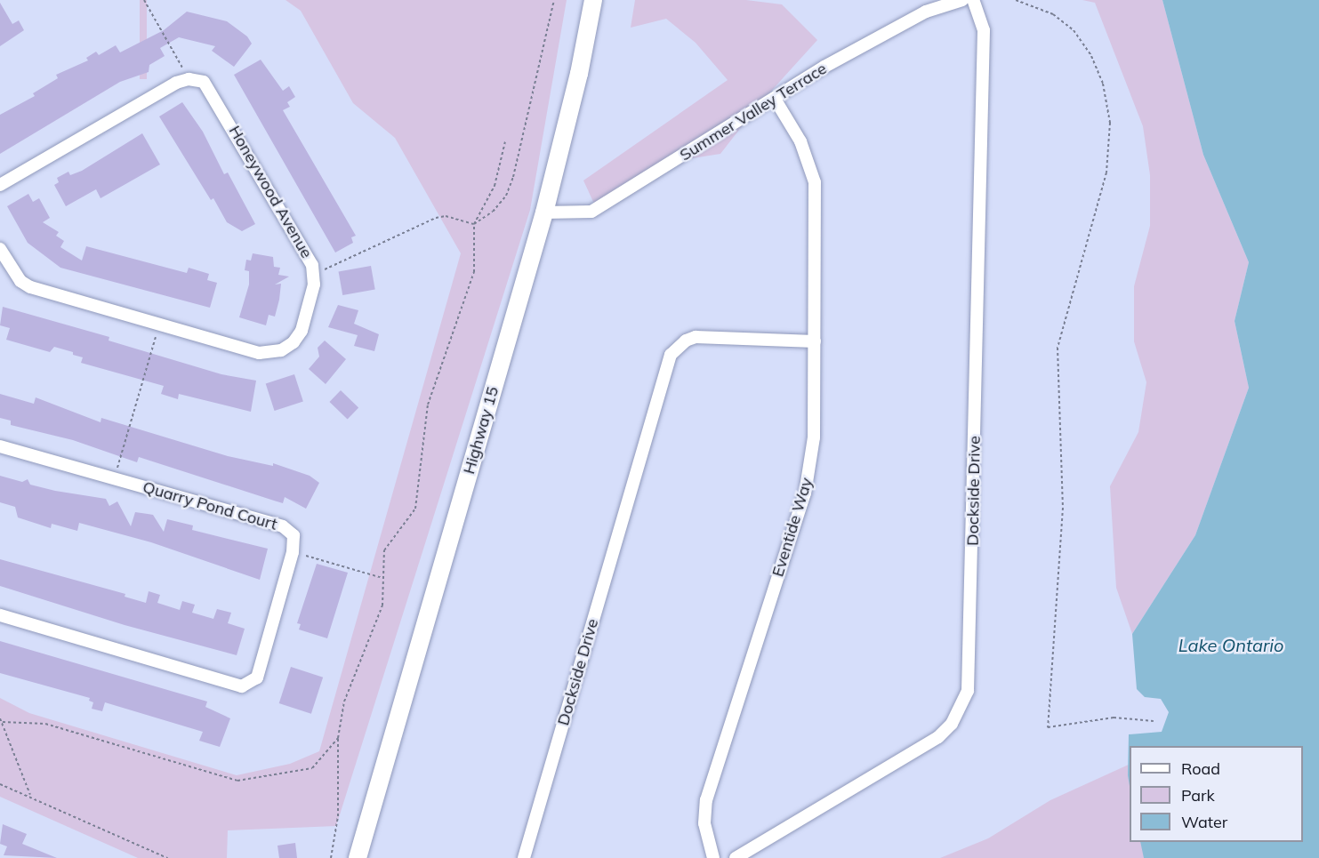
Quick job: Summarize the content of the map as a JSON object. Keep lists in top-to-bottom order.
{
  "streets": {
    "main road": ["Highway 15"],
    "street": [
      "Summer Valley Terrace",
      "Honeywood Avenue",
      "Dockside Drive",
      "Quarry Pond Court",
      "Eventide Way"
    ]
  },
  "crossings": [
    ["Summer Valley Terrace", "Highway 15"],
    ["Summer Valley Terrace", "Eventide Way"],
    ["Dockside Drive", "Eventide Way"]
  ],
  "water": ["Lake Ontario"],
  "legend": ["Road", "Park", "Water"]
}
